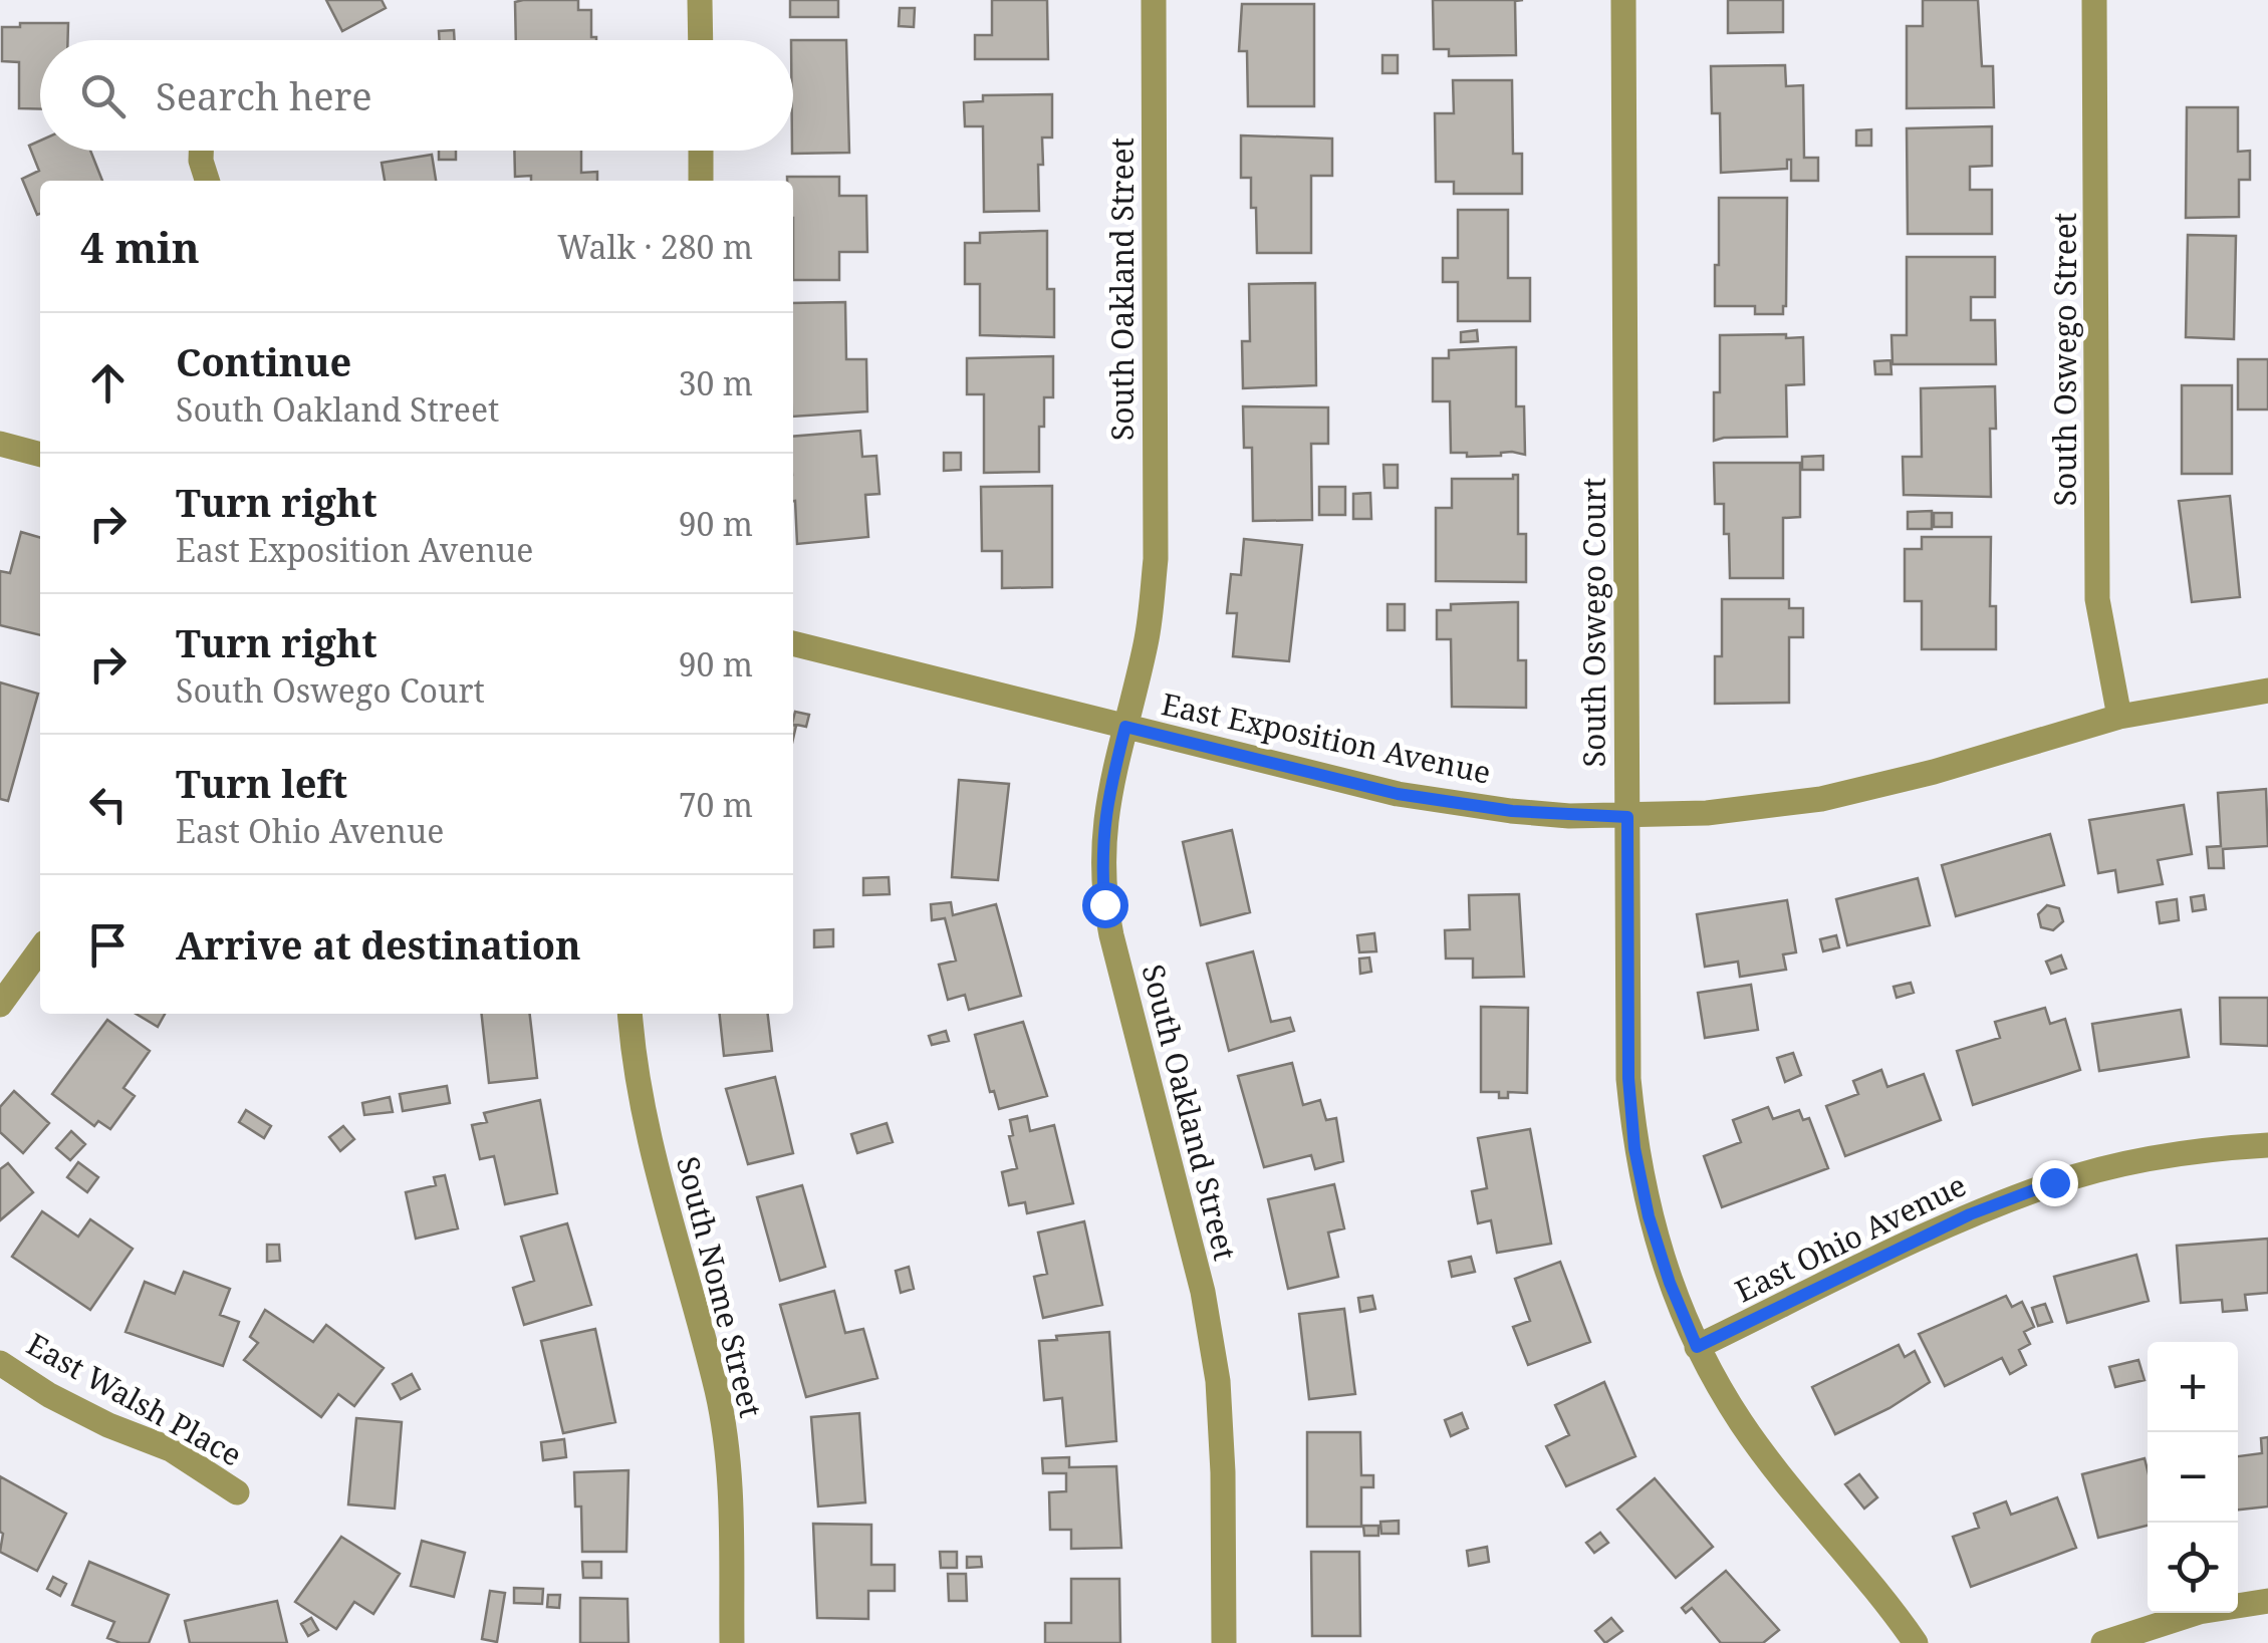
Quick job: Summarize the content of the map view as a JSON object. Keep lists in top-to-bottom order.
{
  "streets": {
    "street": [
      "South Oakland Street",
      "South Oswego Street",
      "South Oswego Court",
      "East Exposition Avenue",
      "East Ohio Avenue",
      "South Nome Street",
      "East Walsh Place"
    ]
  },
  "crossings": [
    ["South Oakland Street", "East Exposition Avenue"],
    ["South Oswego Street", "East Exposition Avenue"],
    ["South Oswego Court", "East Exposition Avenue"],
    ["South Oswego Court", "East Ohio Avenue"]
  ],
  "page": {
    "search": "Search here",
    "heading": ["4 min", "Walk · 280 m"],
    "list": [
      ["Continue", "South Oakland Street", "30 m"],
      ["Turn right", "East Exposition Avenue", "90 m"],
      ["Turn right", "South Oswego Court", "90 m"],
      ["Turn left", "East Ohio Avenue", "70 m"],
      "Arrive at destination"
    ],
    "map_buttons": ["+", "−"]
  }
}
